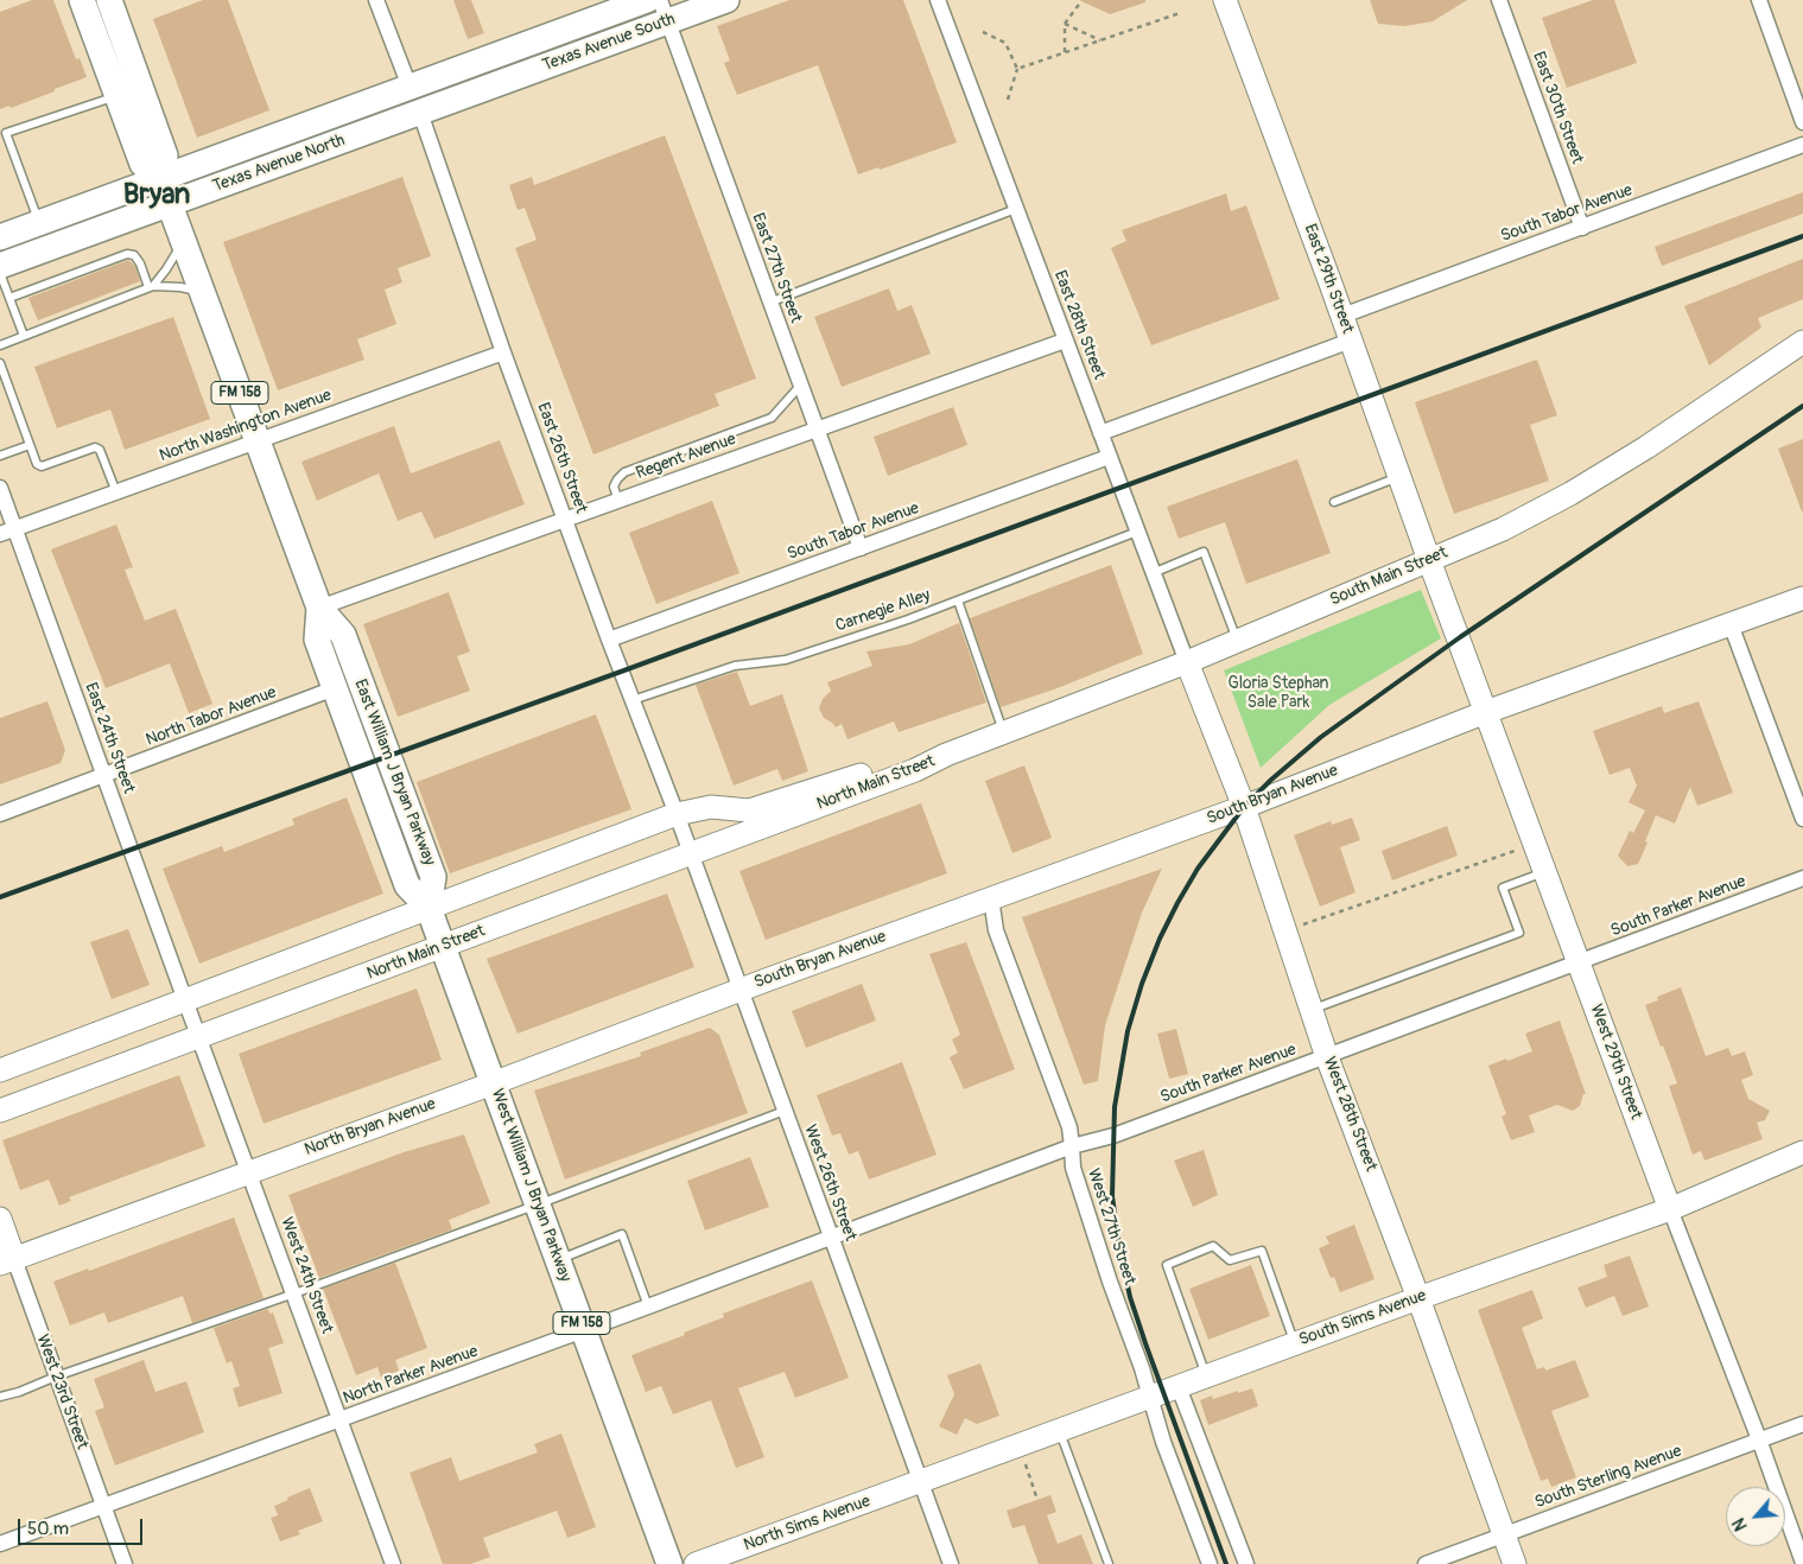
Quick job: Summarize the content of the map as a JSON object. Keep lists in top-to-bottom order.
{
  "streets": {
    "main road": [
      "Texas Avenue South",
      "Texas Avenue North",
      "FM 158",
      "East William J Bryan Parkway",
      "West William J Bryan Parkway"
    ],
    "street": [
      "East 30th Street",
      "South Tabor Avenue",
      "East 27th Street",
      "East 29th Street",
      "East 28th Street",
      "North Washington Avenue",
      "Regent Avenue",
      "East 26th Street",
      "South Main Street",
      "North Tabor Avenue",
      "East 24th Street",
      "North Main Street",
      "South Bryan Avenue",
      "South Parker Avenue",
      "West 29th Street",
      "West 28th Street",
      "North Bryan Avenue",
      "West 26th Street",
      "West 27th Street",
      "West 24th Street",
      "South Sims Avenue",
      "North Parker Avenue",
      "West 23rd Street",
      "South Sterling Avenue",
      "North Sims Avenue"
    ],
    "lane": ["Carnegie Alley"]
  },
  "crossings": [
    ["Texas Avenue South", "Texas Avenue North"],
    ["Texas Avenue South", "East 27th Street"],
    ["East 30th Street", "South Tabor Avenue"],
    ["Texas Avenue North", "East 26th Street"],
    ["Texas Avenue North", "East William J Bryan Parkway"],
    ["South Tabor Avenue", "East 27th Street"],
    ["South Tabor Avenue", "East 29th Street"],
    ["South Tabor Avenue", "East 28th Street"],
    ["South Tabor Avenue", "East 26th Street"],
    ["East 27th Street", "Regent Avenue"],
    ["East 29th Street", "South Main Street"],
    ["East 29th Street", "West 29th Street"],
    ["East 28th Street", "Regent Avenue"],
    ["East 28th Street", "South Main Street"],
    ["East 28th Street", "Carnegie Alley"],
    ["East 28th Street", "West 28th Street"],
    ["North Washington Avenue", "East 26th Street"],
    ["North Washington Avenue", "East 24th Street"],
    ["North Washington Avenue", "East William J Bryan Parkway"],
    ["Regent Avenue", "East 26th Street"],
    ["Regent Avenue", "East William J Bryan Parkway"],
    ["East 26th Street", "Carnegie Alley"],
    ["East 26th Street", "North Main Street"],
    ["East 26th Street", "West 26th Street"],
    ["South Main Street", "North Main Street"],
    ["South Main Street", "West 29th Street"],
    ["South Main Street", "West 28th Street"],
    ["North Tabor Avenue", "East 24th Street"],
    ["North Tabor Avenue", "East William J Bryan Parkway"],
    ["East 24th Street", "North Main Street"],
    ["East 24th Street", "West 24th Street"],
    ["East William J Bryan Parkway", "North Main Street"],
    ["East William J Bryan Parkway", "West William J Bryan Parkway"],
    ["North Main Street", "West 26th Street"],
    ["North Main Street", "West William J Bryan Parkway"],
    ["North Main Street", "West 24th Street"],
    ["South Bryan Avenue", "West 29th Street"],
    ["South Bryan Avenue", "West 28th Street"],
    ["South Bryan Avenue", "North Bryan Avenue"],
    ["South Bryan Avenue", "West 26th Street"],
    ["South Bryan Avenue", "West 27th Street"],
    ["South Parker Avenue", "West 29th Street"],
    ["South Parker Avenue", "West 28th Street"],
    ["South Parker Avenue", "West 26th Street"],
    ["South Parker Avenue", "West 27th Street"],
    ["South Parker Avenue", "North Parker Avenue"],
    ["West 29th Street", "South Sims Avenue"],
    ["West 29th Street", "South Sterling Avenue"],
    ["West 28th Street", "South Sims Avenue"],
    ["West 28th Street", "South Sterling Avenue"],
    ["North Bryan Avenue", "West 26th Street"],
    ["North Bryan Avenue", "West William J Bryan Parkway"],
    ["North Bryan Avenue", "West 24th Street"],
    ["North Bryan Avenue", "West 23rd Street"],
    ["West 26th Street", "South Sims Avenue"],
    ["West 26th Street", "North Parker Avenue"],
    ["West 26th Street", "North Sims Avenue"],
    ["West William J Bryan Parkway", "North Parker Avenue"],
    ["West 27th Street", "South Sims Avenue"],
    ["West 24th Street", "North Parker Avenue"],
    ["South Sims Avenue", "North Sims Avenue"],
    ["North Parker Avenue", "West 23rd Street"]
  ],
  "districts": ["Bryan"],
  "parks": ["Gloria Stephan Sale Park"],
  "scale_bar": "50 m",
  "north": "bottom left"
}
